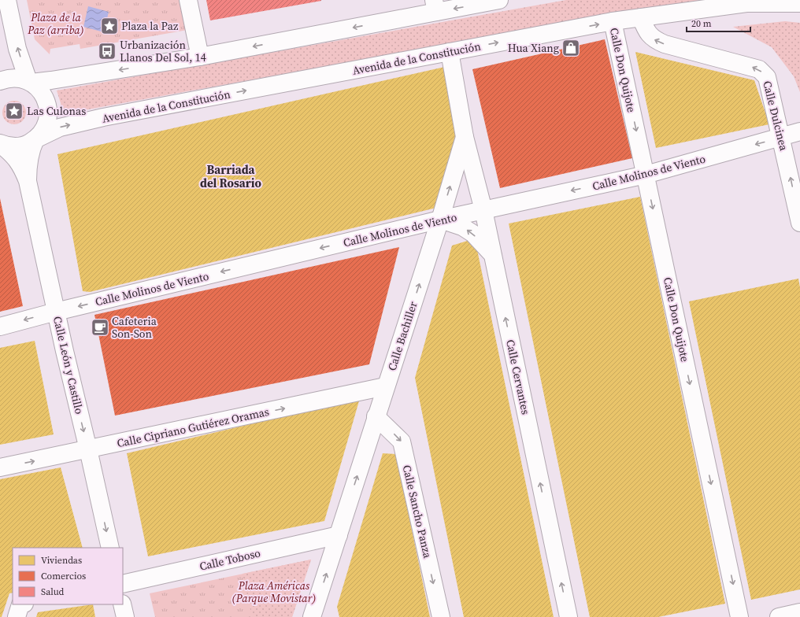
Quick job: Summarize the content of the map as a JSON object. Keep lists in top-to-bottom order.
{
  "streets": {
    "street": [
      "Avenida de la Constitución",
      "Calle Don Quijote",
      "Calle Dulcinea",
      "Calle Molinos de Viento",
      "Calle Bachiller",
      "Calle León y Castillo",
      "Calle Cervantes",
      "Calle Cipriano Gutiérez Oramas",
      "Calle Sancho Panza",
      "Calle Toboso"
    ]
  },
  "crossings": [
    ["Avenida de la Constitución", "Calle Don Quijote"],
    ["Avenida de la Constitución", "Calle Dulcinea"],
    ["Avenida de la Constitución", "Calle Bachiller"],
    ["Avenida de la Constitución", "Calle León y Castillo"],
    ["Calle Don Quijote", "Calle Molinos de Viento"],
    ["Calle Dulcinea", "Calle Molinos de Viento"],
    ["Calle Molinos de Viento", "Calle Bachiller"],
    ["Calle Molinos de Viento", "Calle León y Castillo"],
    ["Calle Molinos de Viento", "Calle Cervantes"],
    ["Calle Bachiller", "Calle Cervantes"],
    ["Calle Bachiller", "Calle Cipriano Gutiérez Oramas"],
    ["Calle Bachiller", "Calle Sancho Panza"],
    ["Calle Bachiller", "Calle Toboso"],
    ["Calle León y Castillo", "Calle Cipriano Gutiérez Oramas"]
  ],
  "one_way": [
    "Calle Don Quijote",
    "Calle Dulcinea",
    "Calle Molinos de Viento",
    "Calle Bachiller",
    "Calle León y Castillo",
    "Calle Cervantes",
    "Calle Cipriano Gutiérez Oramas",
    "Calle Sancho Panza"
  ],
  "districts": ["Barriada del Rosario"],
  "parks": ["Plaza de la Paz (arriba)", "Plaza Américas (Parque Movistar)"],
  "places": {
    "place": ["Plaza la Paz", "Las Culonas"],
    "shop": ["Hua Xiang"],
    "bus stop": ["Urbanización Llanos Del Sol, 14"],
    "cafe": ["Cafeteria Son-Son"]
  },
  "legend": ["Viviendas", "Comercios", "Salud"],
  "scale_bar": "20 m"
}
